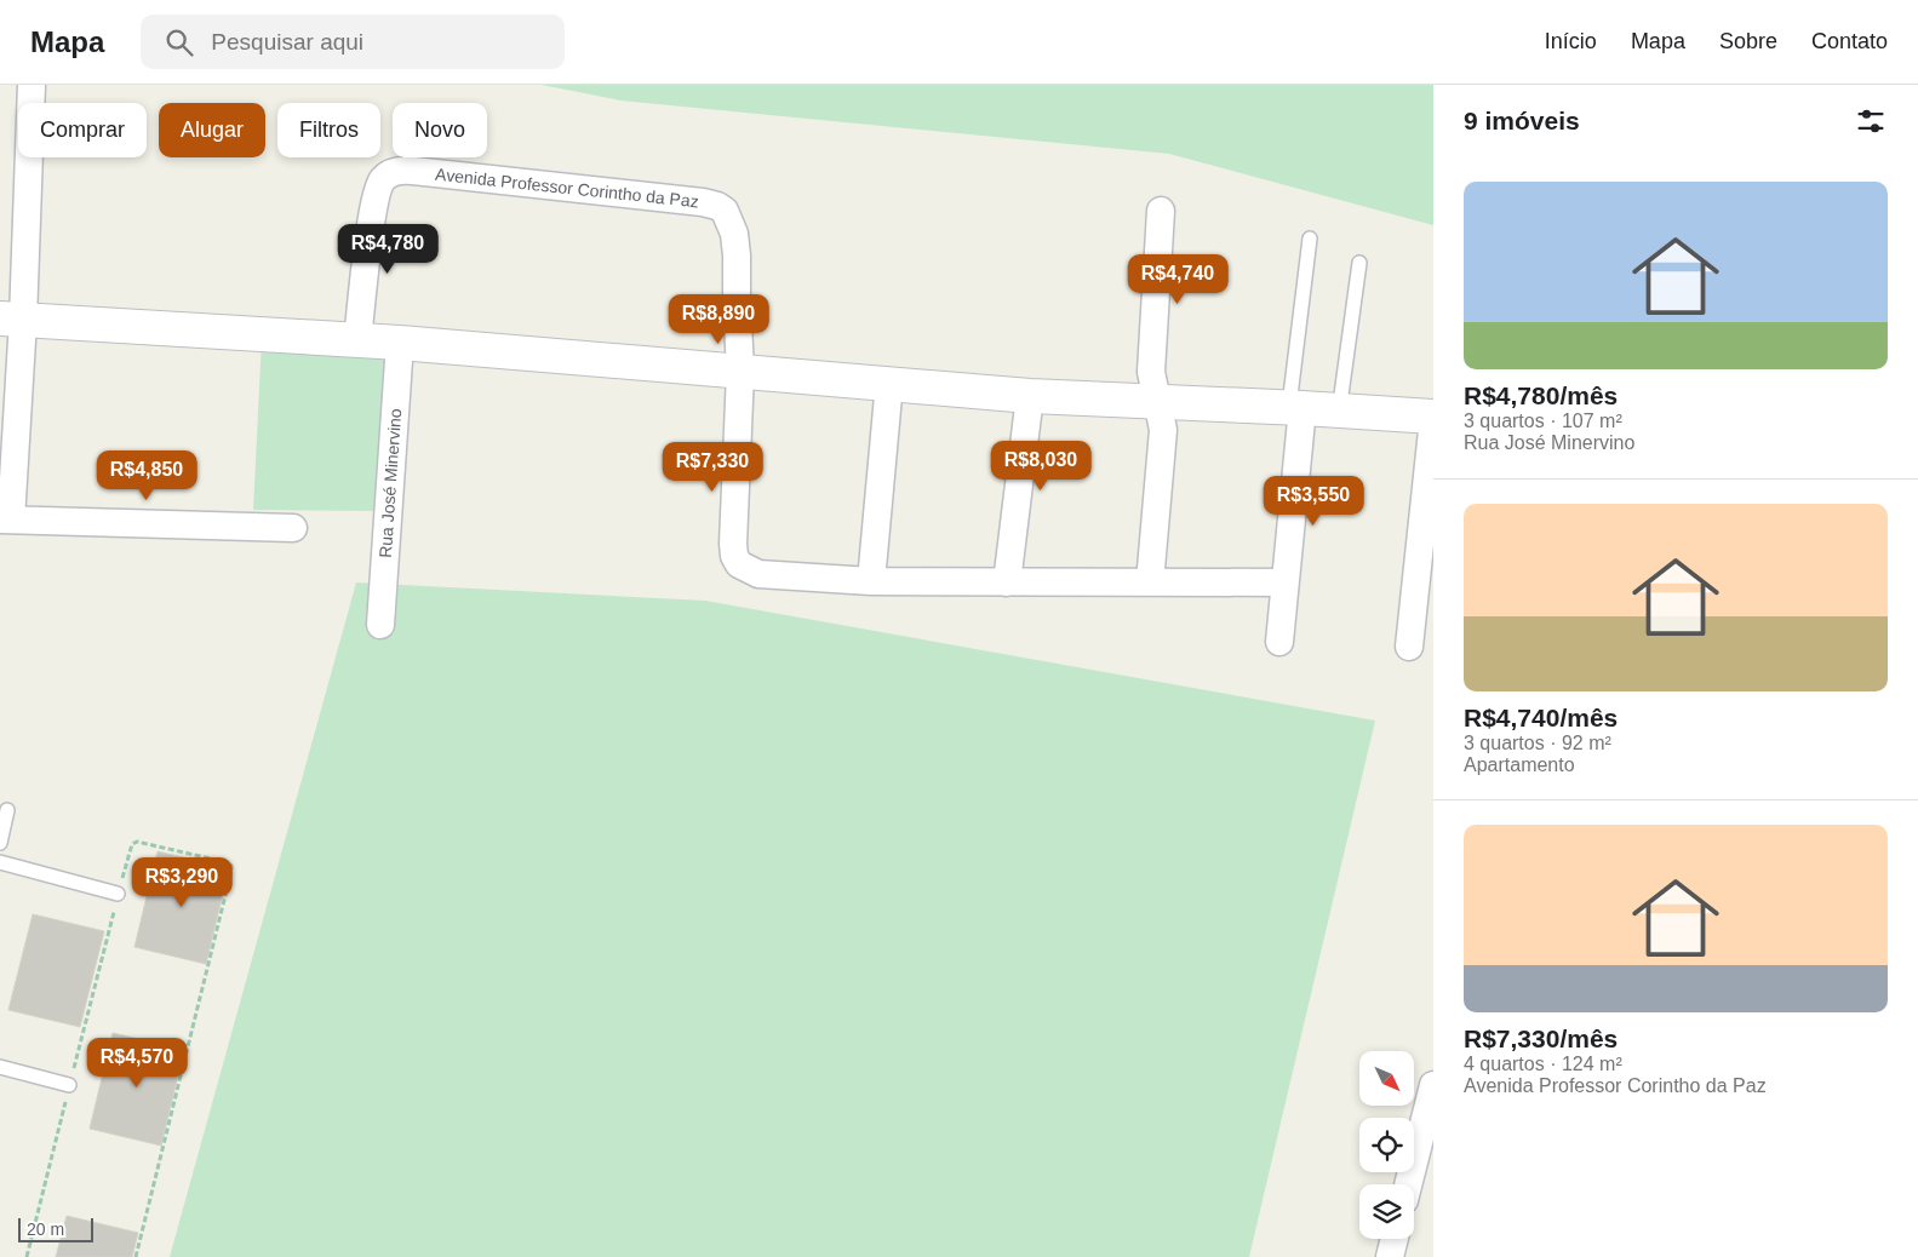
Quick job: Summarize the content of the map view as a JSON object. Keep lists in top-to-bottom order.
{
  "streets": {
    "street": ["Avenida Professor Corintho da Paz", "Rua José Minervino"]
  },
  "scale_bar": "20 m",
  "north": "bottom right",
  "page": {
    "header": "Mapa",
    "search": "Pesquisar aqui",
    "nav": [
      "Início",
      "Mapa",
      "Sobre",
      "Contato"
    ],
    "heading": "9 imóveis",
    "chip": [
      "Comprar",
      "Alugar",
      "Filtros",
      "Novo"
    ],
    "list": [
      {
        "name": "R$4,780/mês",
        "note": "3 quartos · 107 m² · Rua José Minervino"
      },
      {
        "name": "R$4,740/mês",
        "note": "3 quartos · 92 m² · Apartamento"
      },
      {
        "name": "R$7,330/mês",
        "note": "4 quartos · 124 m² · Avenida Professor Corintho da Paz"
      }
    ],
    "price": [
      "R$4,780",
      "R$4,740",
      "R$8,890",
      "R$8,030",
      "R$7,330",
      "R$4,850",
      "R$3,550",
      "R$3,290",
      "R$4,570"
    ],
    "scale": "20 m"
  }
}
